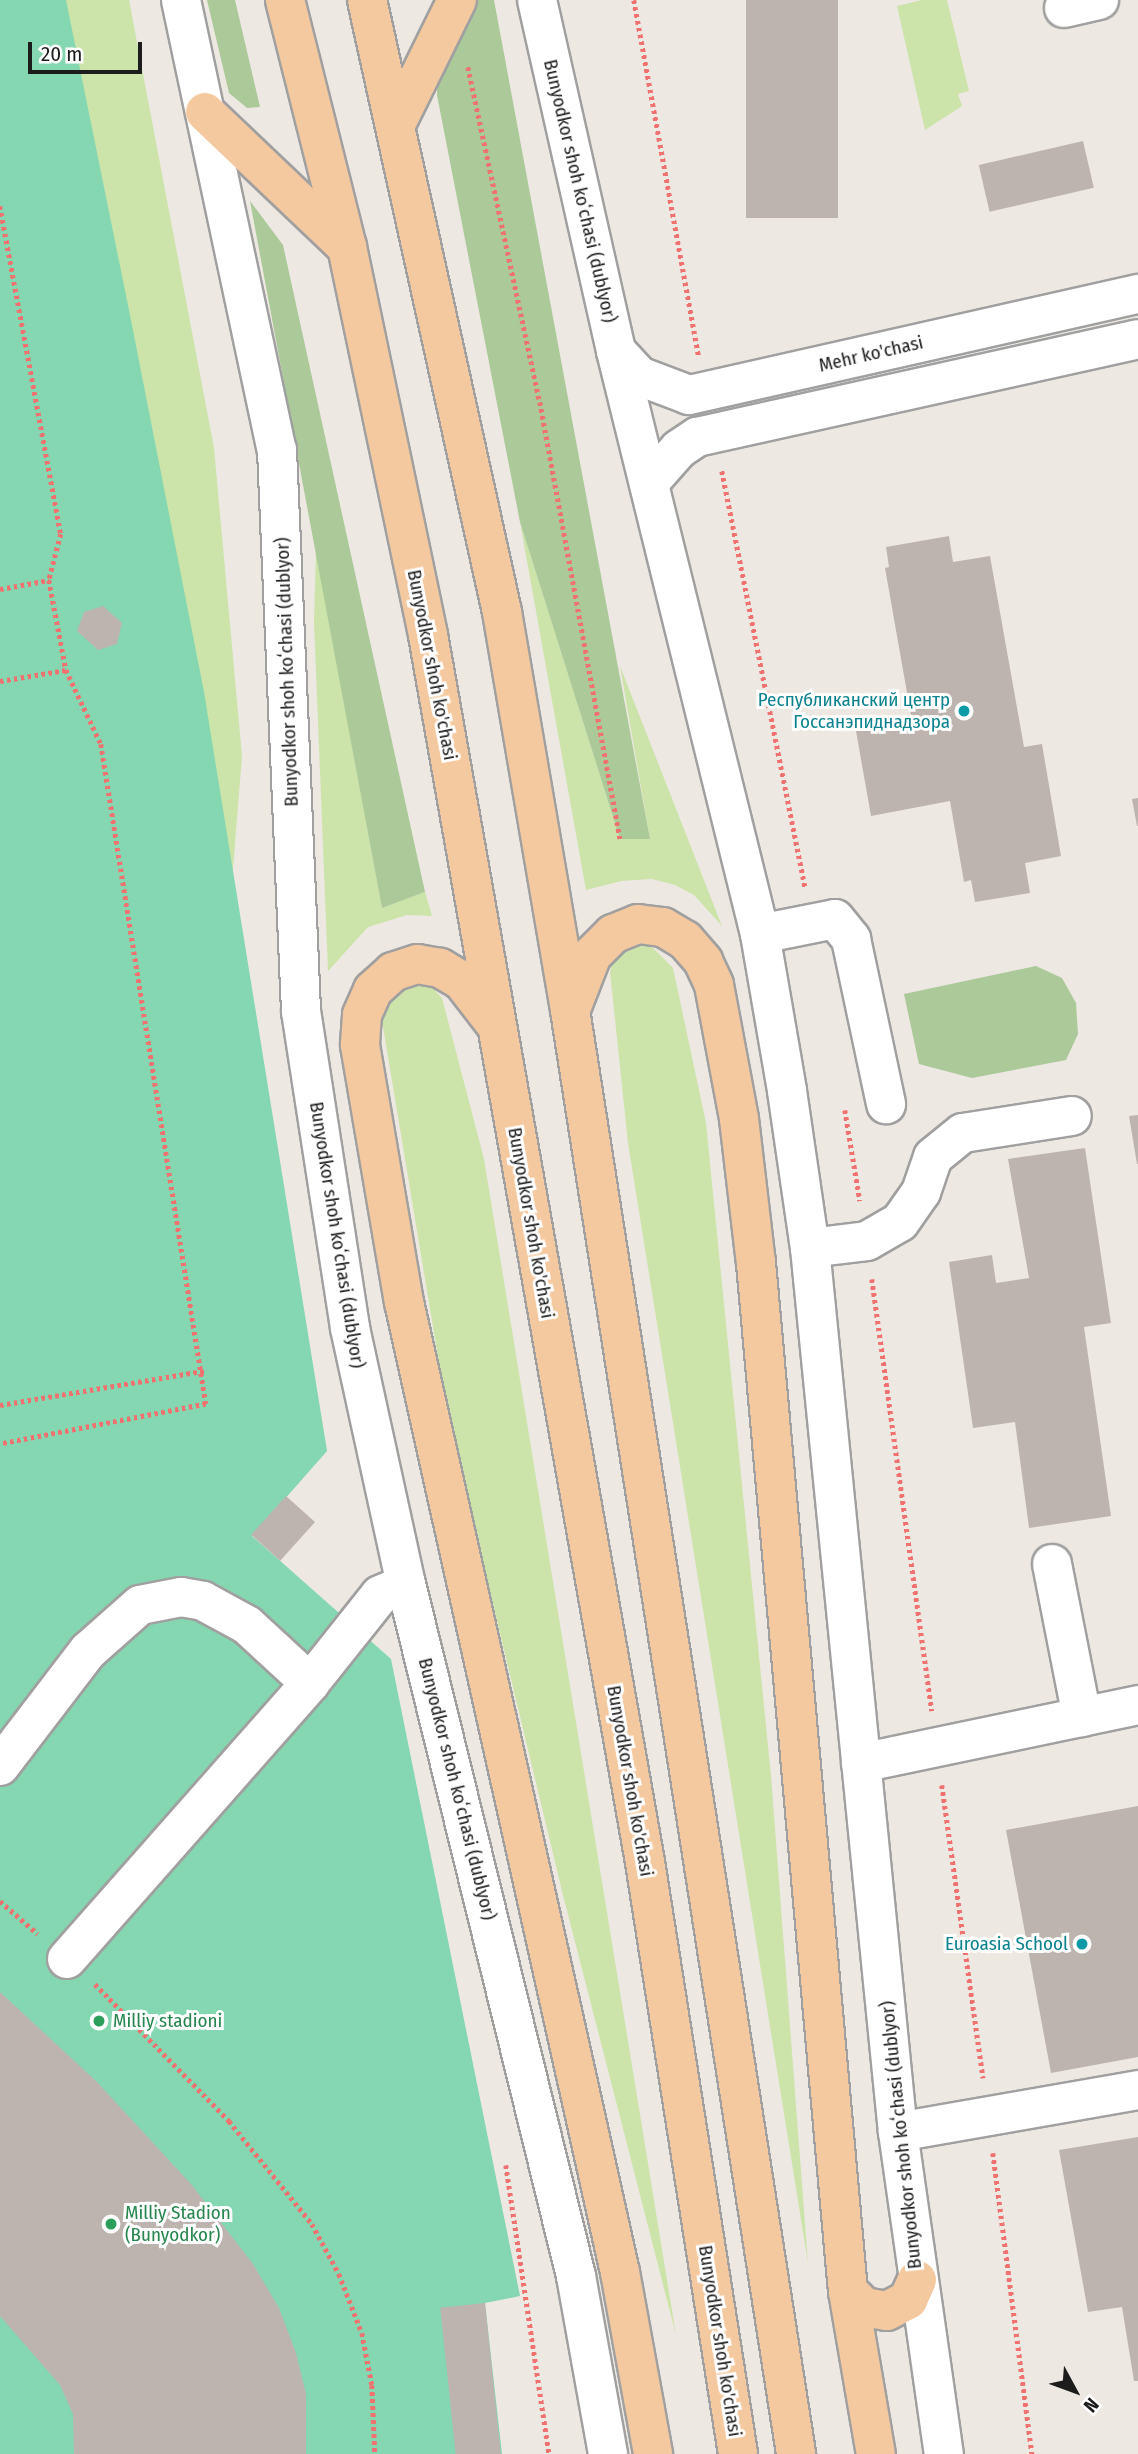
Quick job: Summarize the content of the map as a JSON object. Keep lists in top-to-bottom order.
{
  "streets": {
    "main road": ["Bunyodkor shoh ko'chasi"],
    "street": ["Bunyodkor shoh koʻchasi (dublyor)", "Mehr ko'chasi"]
  },
  "places": [
    "Республиканский центр Госсанэпиднадзора",
    "Euroasia School",
    "Milliy stadioni",
    "Milliy Stadion (Bunyodkor)"
  ],
  "scale_bar": "20 m",
  "north": "bottom right"
}
